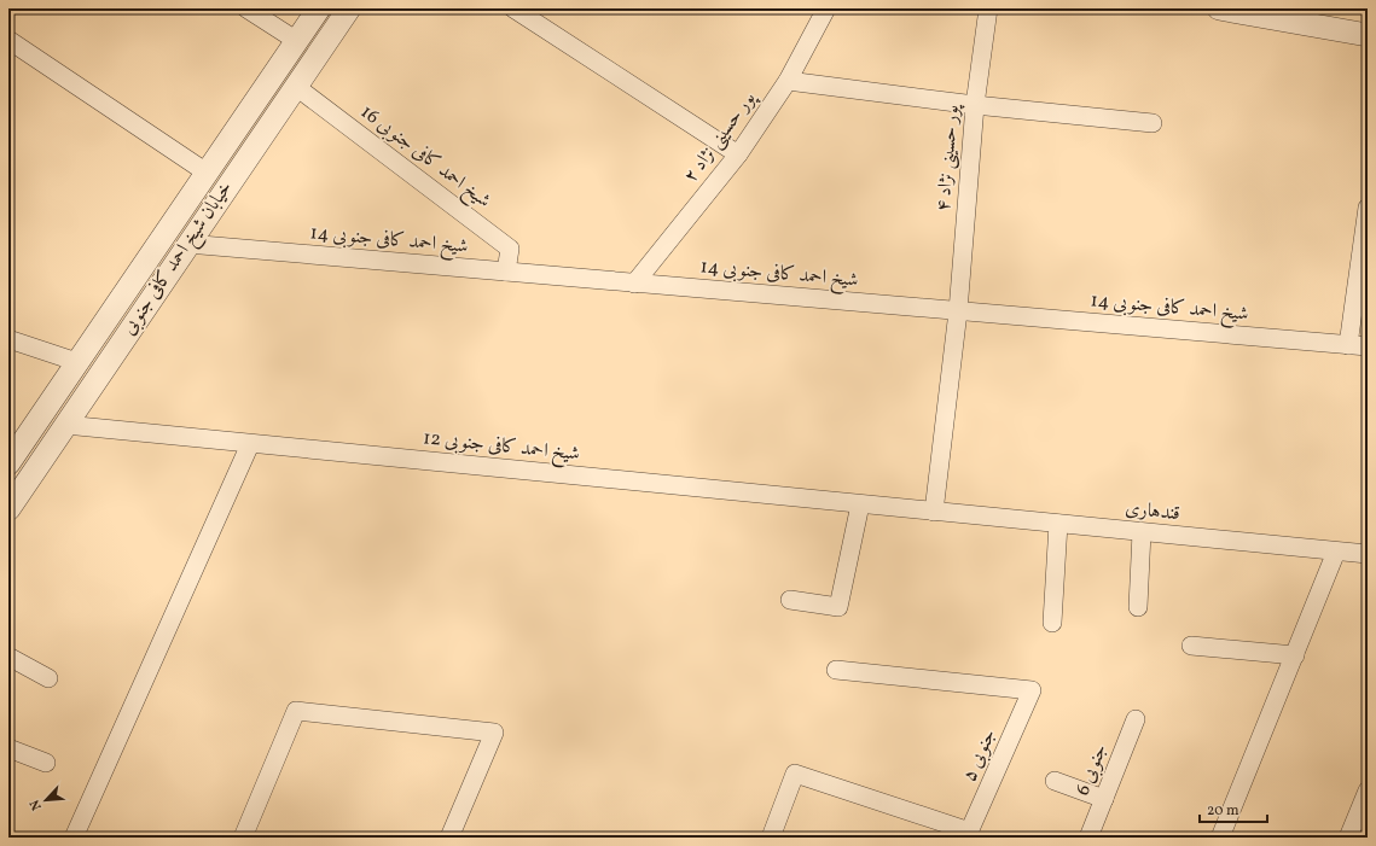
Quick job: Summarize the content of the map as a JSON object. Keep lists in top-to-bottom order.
{
  "streets": {
    "street": [
      "پور حسینی نژاد ۲",
      "شیخ احمد کافی جنوبی 16",
      "پور حسینی نژاد ۴",
      "شیخ احمد کافی جنوبی 14",
      "خیابان شیخ احمد کافی جنوبی",
      "شیخ احمد کافی جنوبی 12",
      "قندهاری",
      "جنوبی ۵",
      "جنوبی 6"
    ]
  },
  "crossings": [
    ["پور حسینی نژاد ۲", "شیخ احمد کافی جنوبی 14"],
    ["شیخ احمد کافی جنوبی 16", "شیخ احمد کافی جنوبی 14"],
    ["شیخ احمد کافی جنوبی 16", "خیابان شیخ احمد کافی جنوبی"],
    ["پور حسینی نژاد ۴", "شیخ احمد کافی جنوبی 14"],
    ["پور حسینی نژاد ۴", "شیخ احمد کافی جنوبی 12"],
    ["پور حسینی نژاد ۴", "قندهاری"],
    ["شیخ احمد کافی جنوبی 14", "خیابان شیخ احمد کافی جنوبی"],
    ["خیابان شیخ احمد کافی جنوبی", "شیخ احمد کافی جنوبی 12"],
    ["شیخ احمد کافی جنوبی 12", "قندهاری"]
  ],
  "scale_bar": "20 m",
  "north": "bottom left"
}
